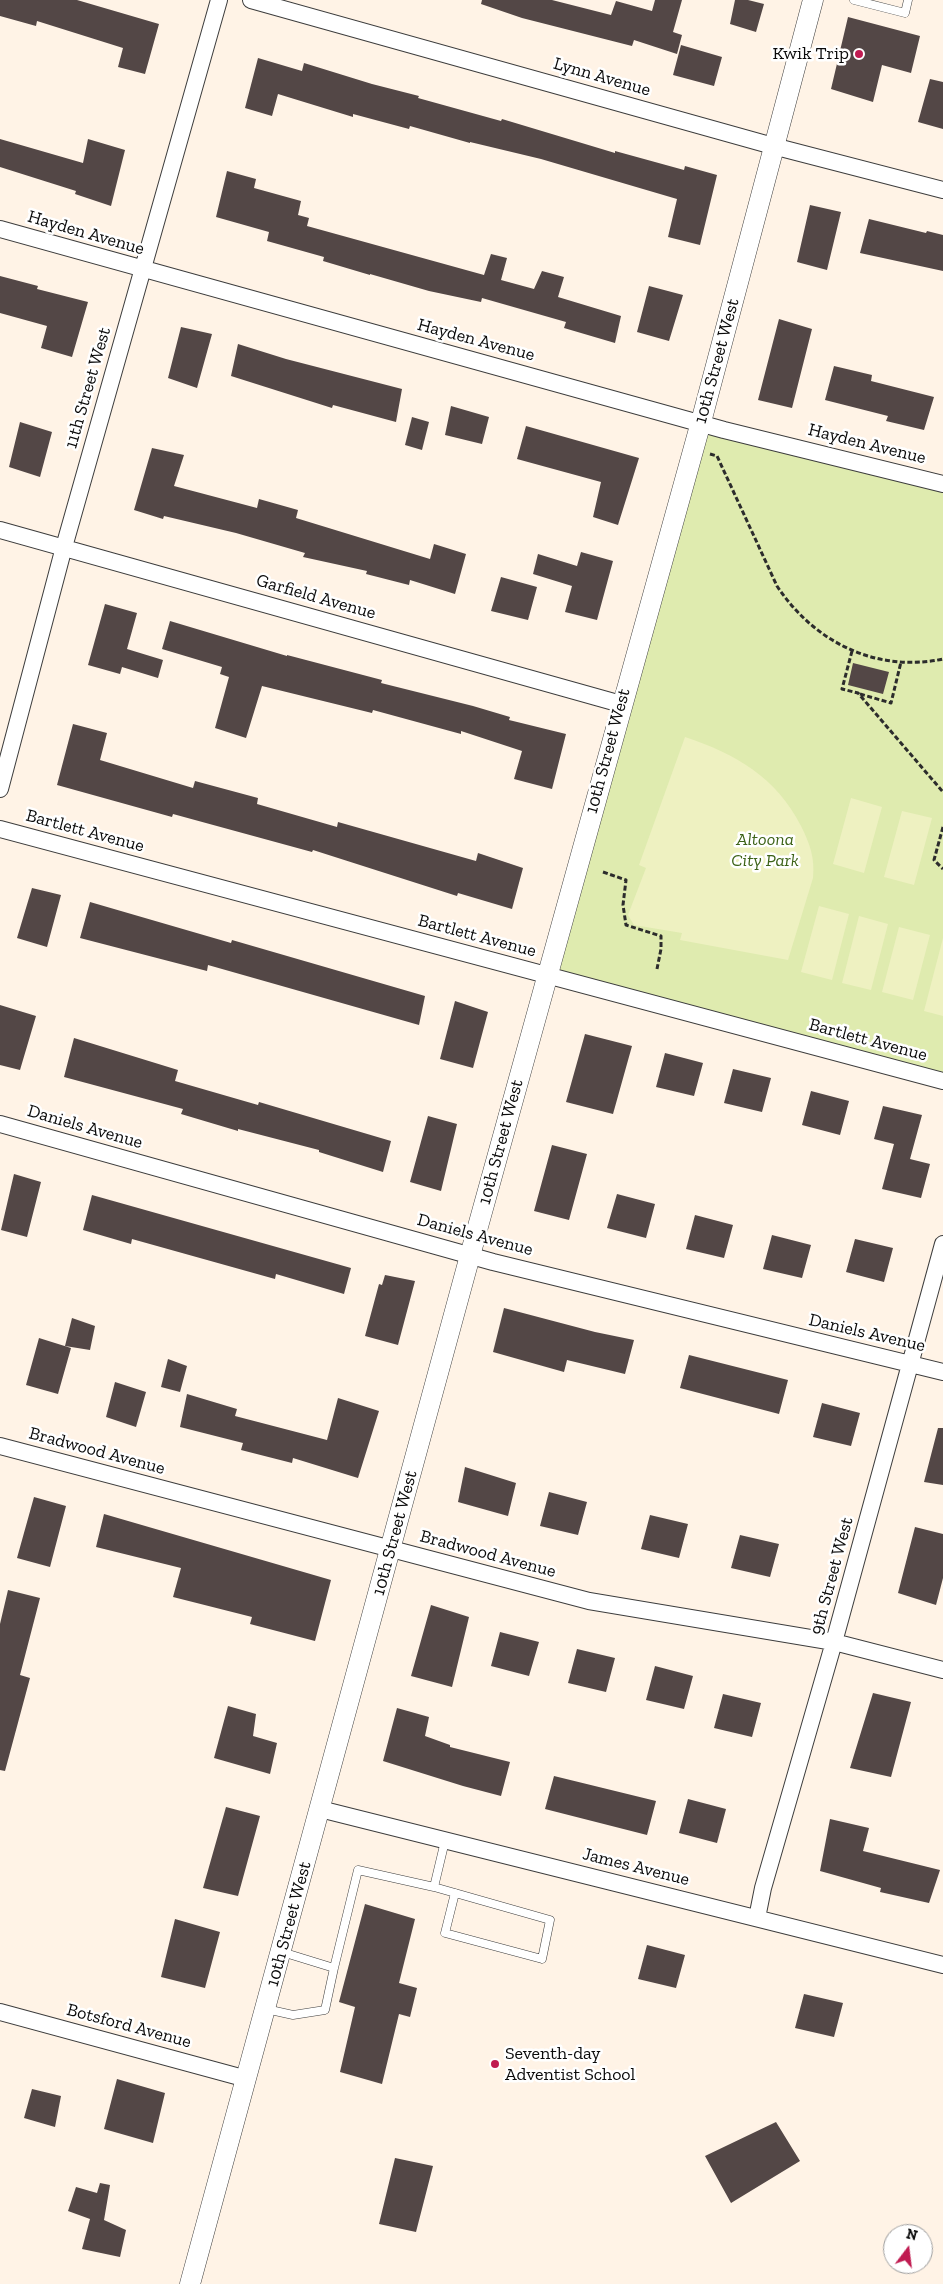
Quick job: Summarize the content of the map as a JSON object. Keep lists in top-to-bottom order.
{
  "streets": {
    "street": [
      "Lynn Avenue",
      "Hayden Avenue",
      "10th Street West",
      "11th Street West",
      "Garfield Avenue",
      "Bartlett Avenue",
      "Daniels Avenue",
      "Bradwood Avenue",
      "9th Street West",
      "James Avenue",
      "Botsford Avenue"
    ]
  },
  "crossings": [
    ["Lynn Avenue", "10th Street West"],
    ["Hayden Avenue", "10th Street West"],
    ["Hayden Avenue", "11th Street West"],
    ["10th Street West", "Garfield Avenue"],
    ["10th Street West", "Bartlett Avenue"],
    ["10th Street West", "Daniels Avenue"],
    ["10th Street West", "Bradwood Avenue"],
    ["10th Street West", "James Avenue"],
    ["10th Street West", "Botsford Avenue"],
    ["11th Street West", "Garfield Avenue"],
    ["Daniels Avenue", "9th Street West"],
    ["Bradwood Avenue", "9th Street West"],
    ["9th Street West", "James Avenue"]
  ],
  "parks": ["Altoona City Park"],
  "places": ["Kwik Trip", "Seventh-day Adventist School"],
  "north": "top"
}
